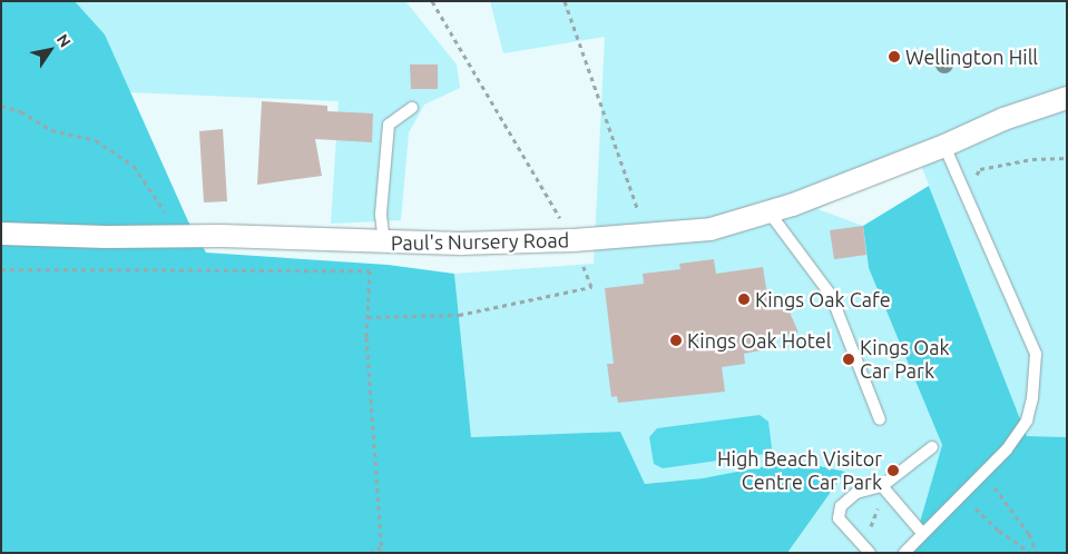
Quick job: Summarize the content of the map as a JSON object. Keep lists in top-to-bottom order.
{
  "streets": {
    "street": ["Paul's Nursery Road"]
  },
  "places": [
    "Wellington Hill",
    "Kings Oak Cafe",
    "Kings Oak Hotel",
    "Kings Oak Car Park",
    "High Beach Visitor Centre Car Park"
  ],
  "north": "top right"
}
